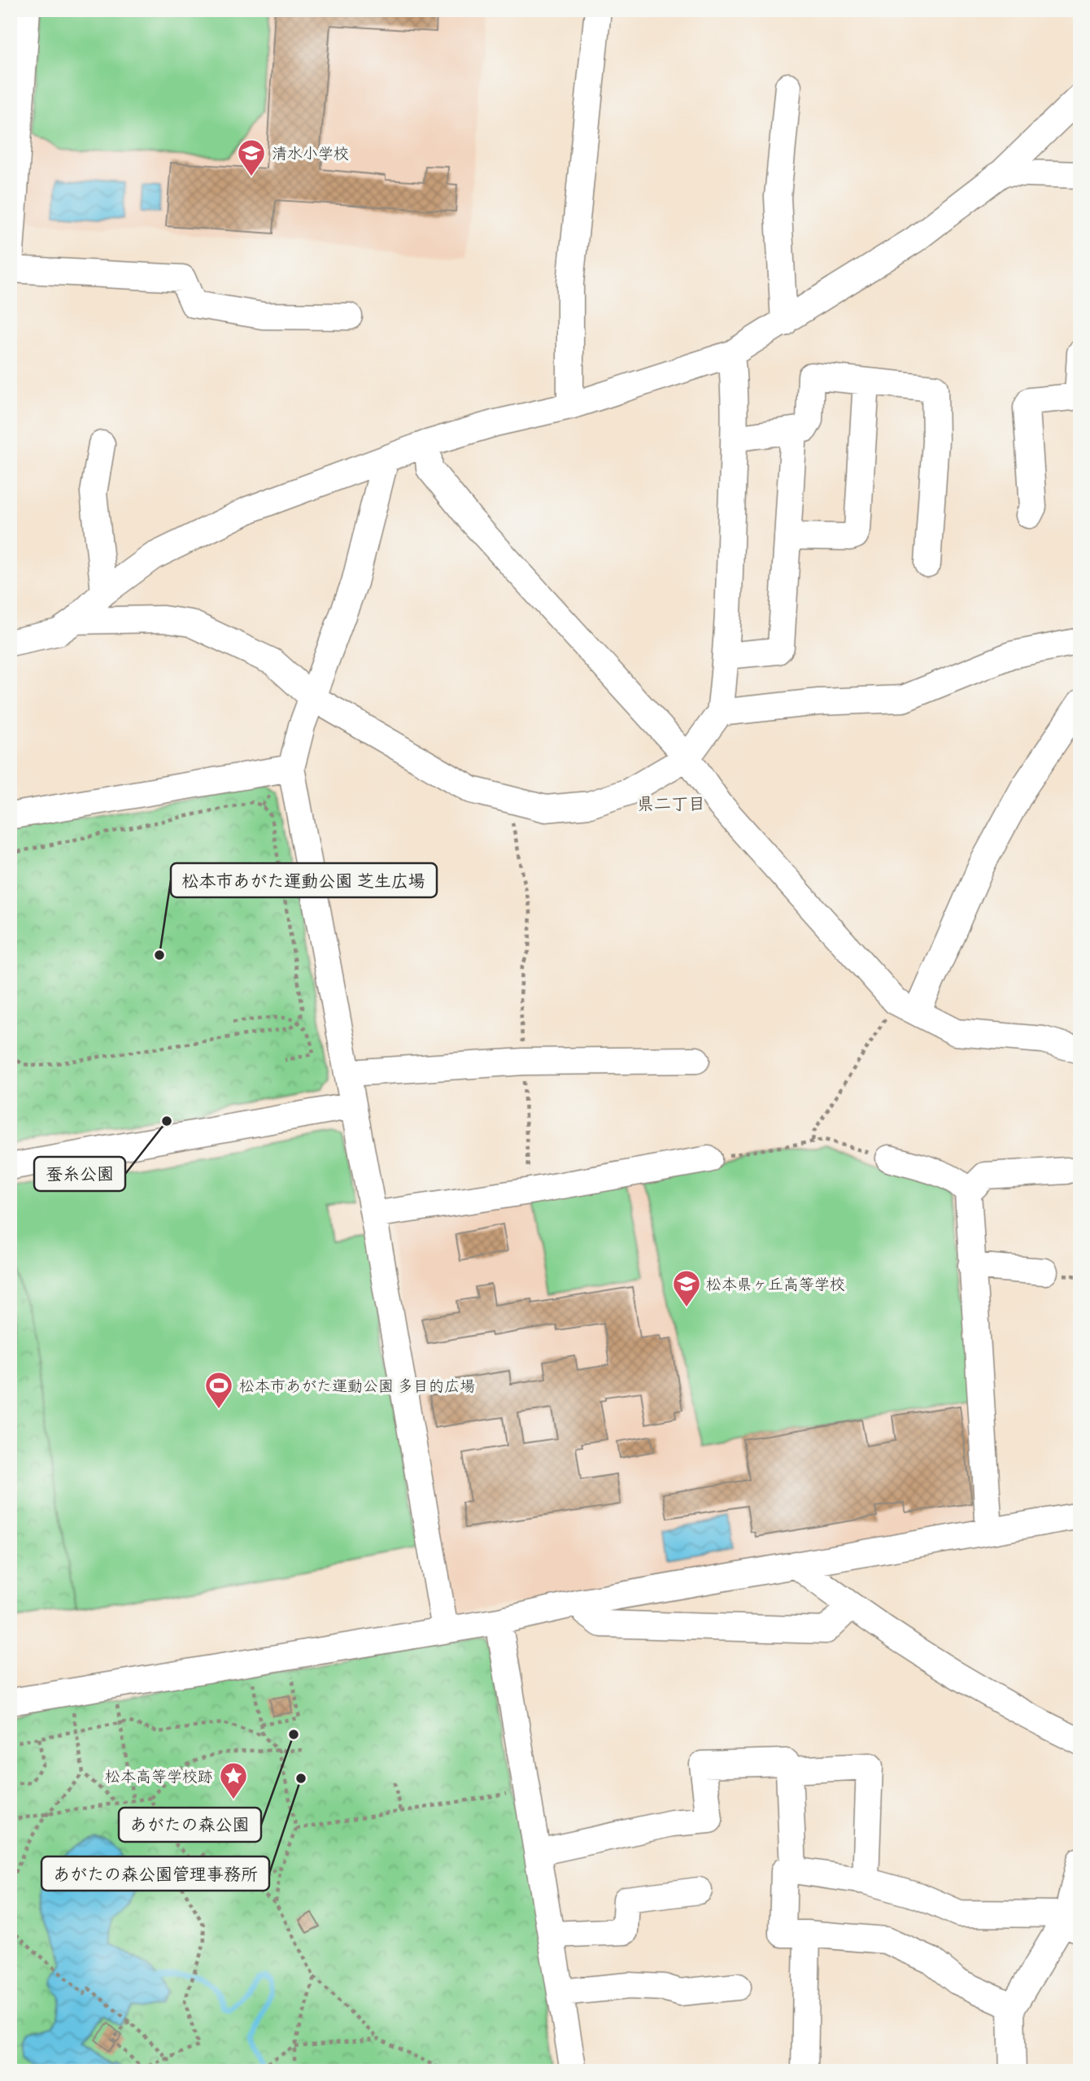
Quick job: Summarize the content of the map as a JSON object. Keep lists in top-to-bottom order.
{
  "districts": ["県二丁目"],
  "places": {
    "school or university": ["清水小学校", "松本県ヶ丘高等学校"],
    "other": [
      "松本市あがた運動公園 芝生広場",
      "蚕糸公園",
      "あがたの森公園",
      "あがたの森公園管理事務所"
    ],
    "sports": ["松本市あがた運動公園 多目的広場"],
    "place": ["松本高等学校跡"]
  }
}
